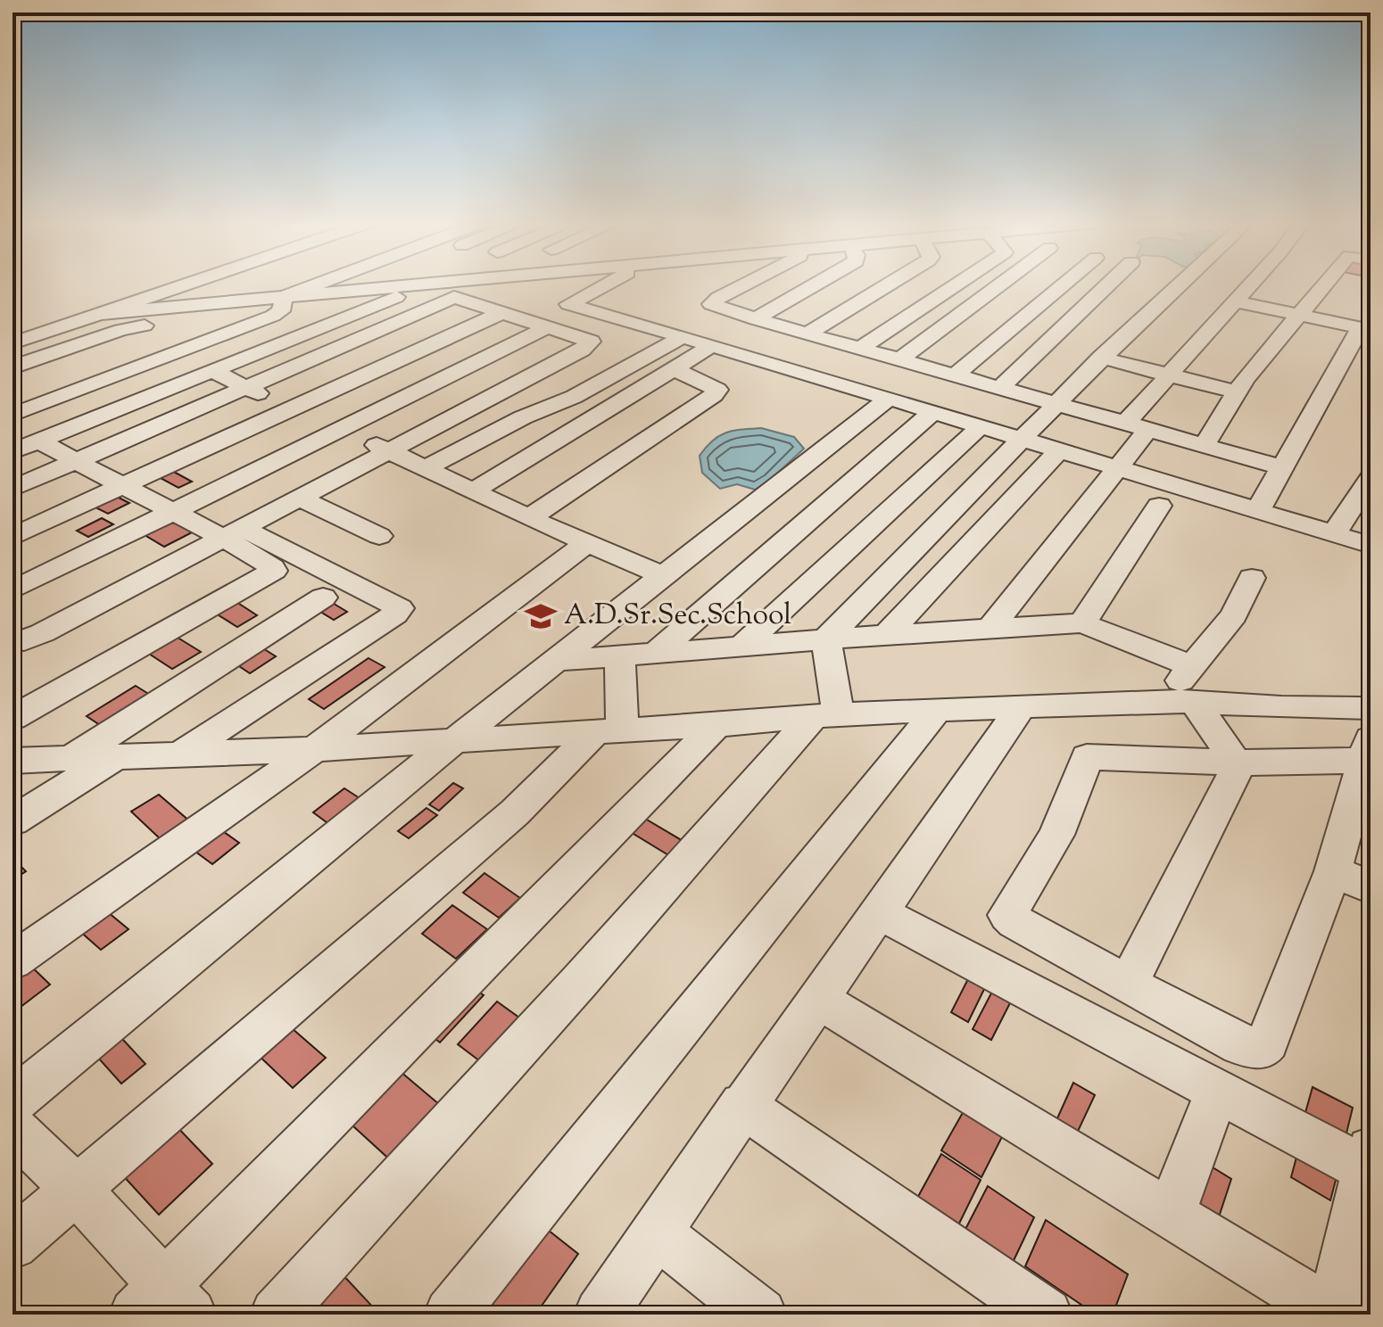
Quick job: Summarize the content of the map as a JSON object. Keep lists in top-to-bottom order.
{
  "places": {
    "school or university": ["A.D.Sr.Sec.School"]
  }
}
